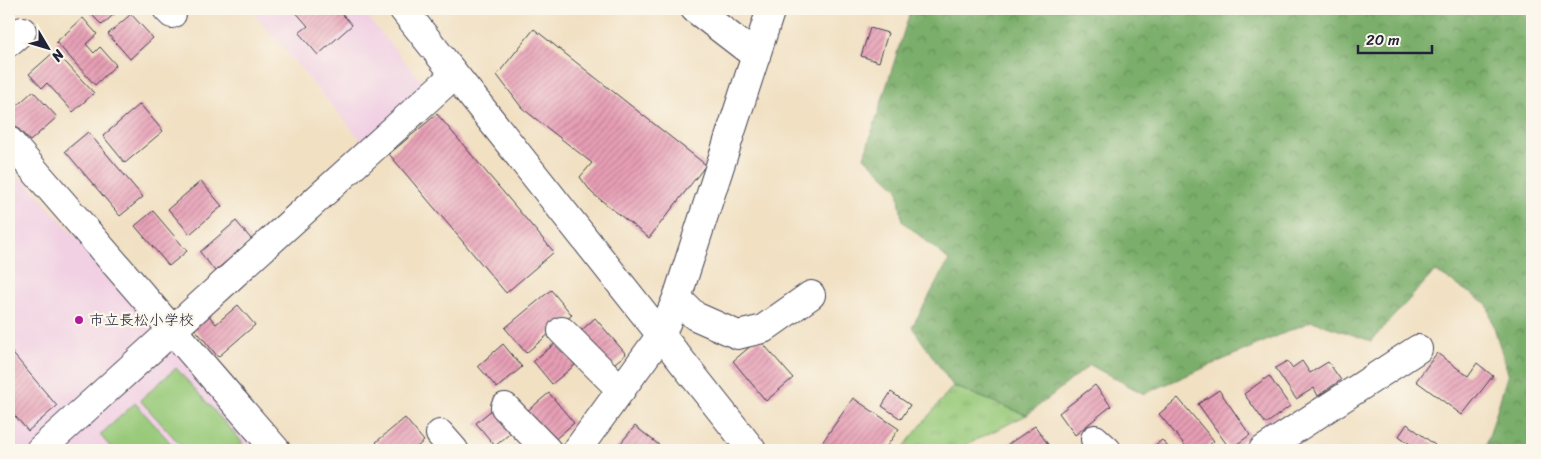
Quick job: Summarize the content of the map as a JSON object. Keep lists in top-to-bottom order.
{
  "places": ["市立長松小学校"],
  "scale_bar": "20 m",
  "north": "bottom right"
}
